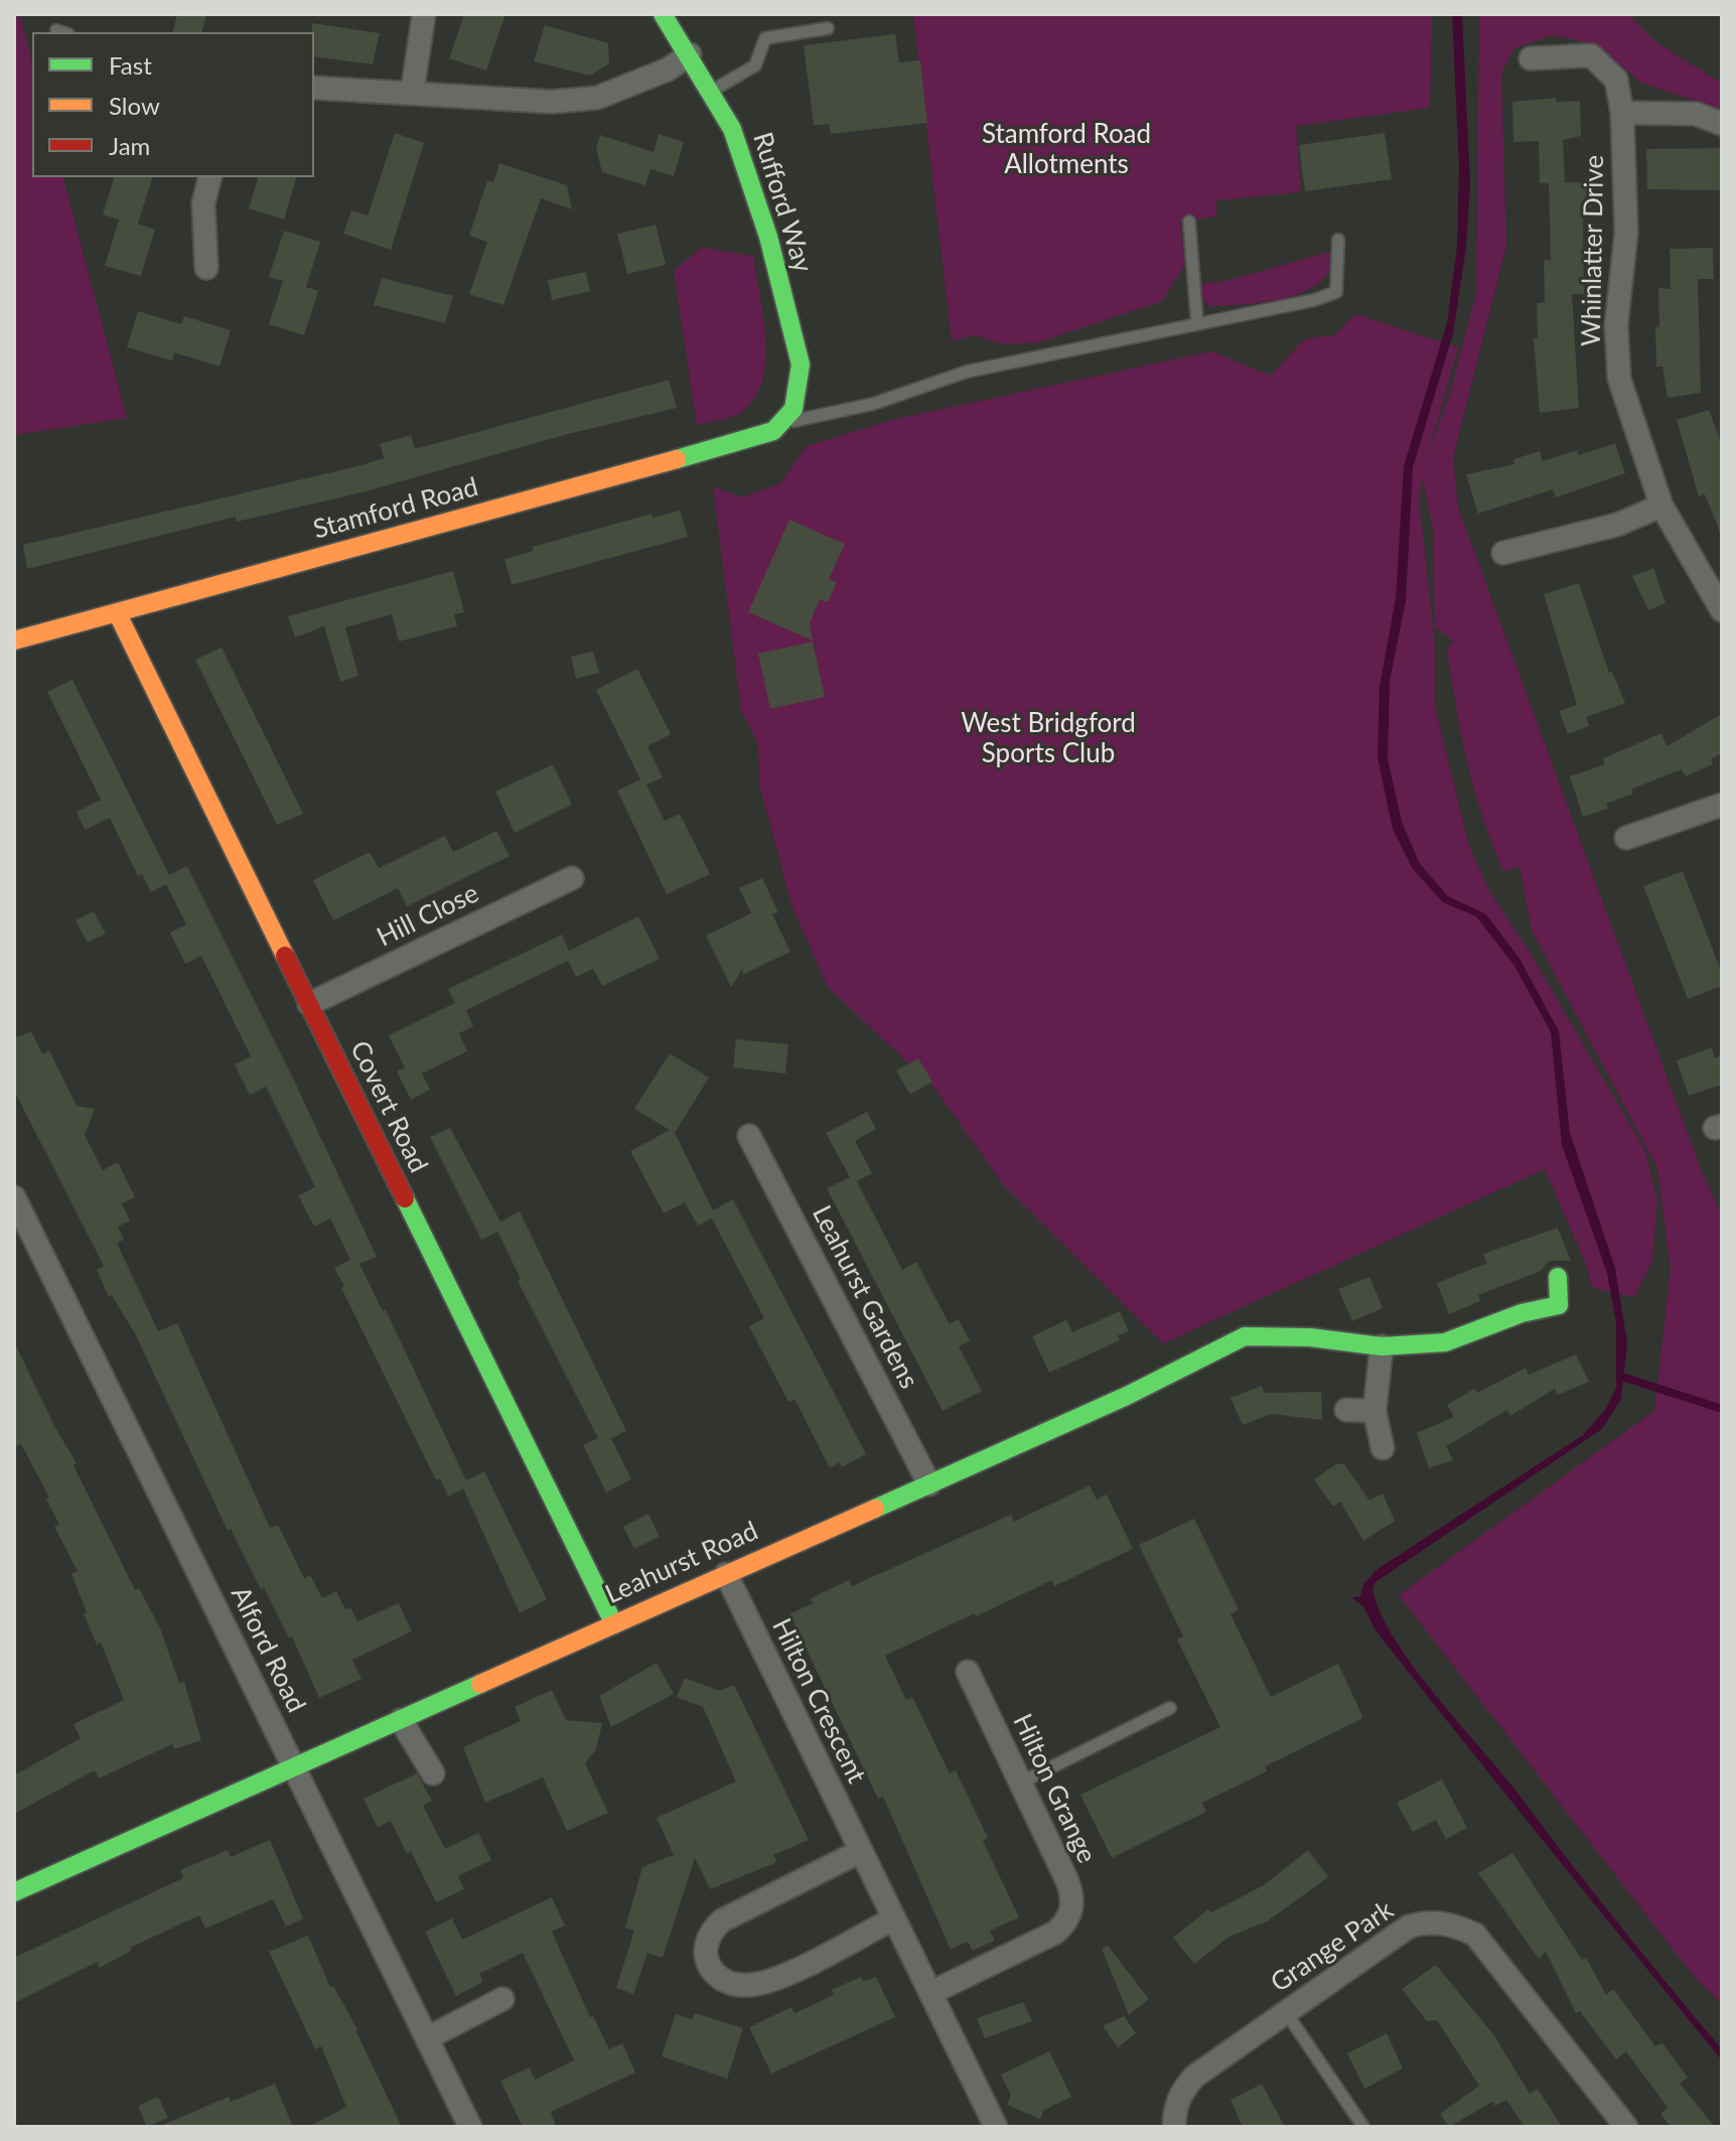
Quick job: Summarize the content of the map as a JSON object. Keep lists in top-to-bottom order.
{
  "streets": {
    "street": [
      "Rufford Way",
      "Whinlatter Drive",
      "Stamford Road",
      "Hill Close",
      "Covert Road",
      "Leahurst Gardens",
      "Leahurst Road",
      "Alford Road",
      "Hilton Crescent",
      "Hilton Grange",
      "Grange Park"
    ]
  },
  "crossings": [
    ["Rufford Way", "Stamford Road"],
    ["Stamford Road", "Covert Road"],
    ["Hill Close", "Covert Road"],
    ["Covert Road", "Leahurst Road"],
    ["Leahurst Gardens", "Leahurst Road"],
    ["Leahurst Road", "Alford Road"],
    ["Leahurst Road", "Hilton Crescent"],
    ["Hilton Crescent", "Hilton Grange"]
  ],
  "parks": ["Stamford Road Allotments", "West Bridgford Sports Club"],
  "legend": ["Fast", "Slow", "Jam"]
}
